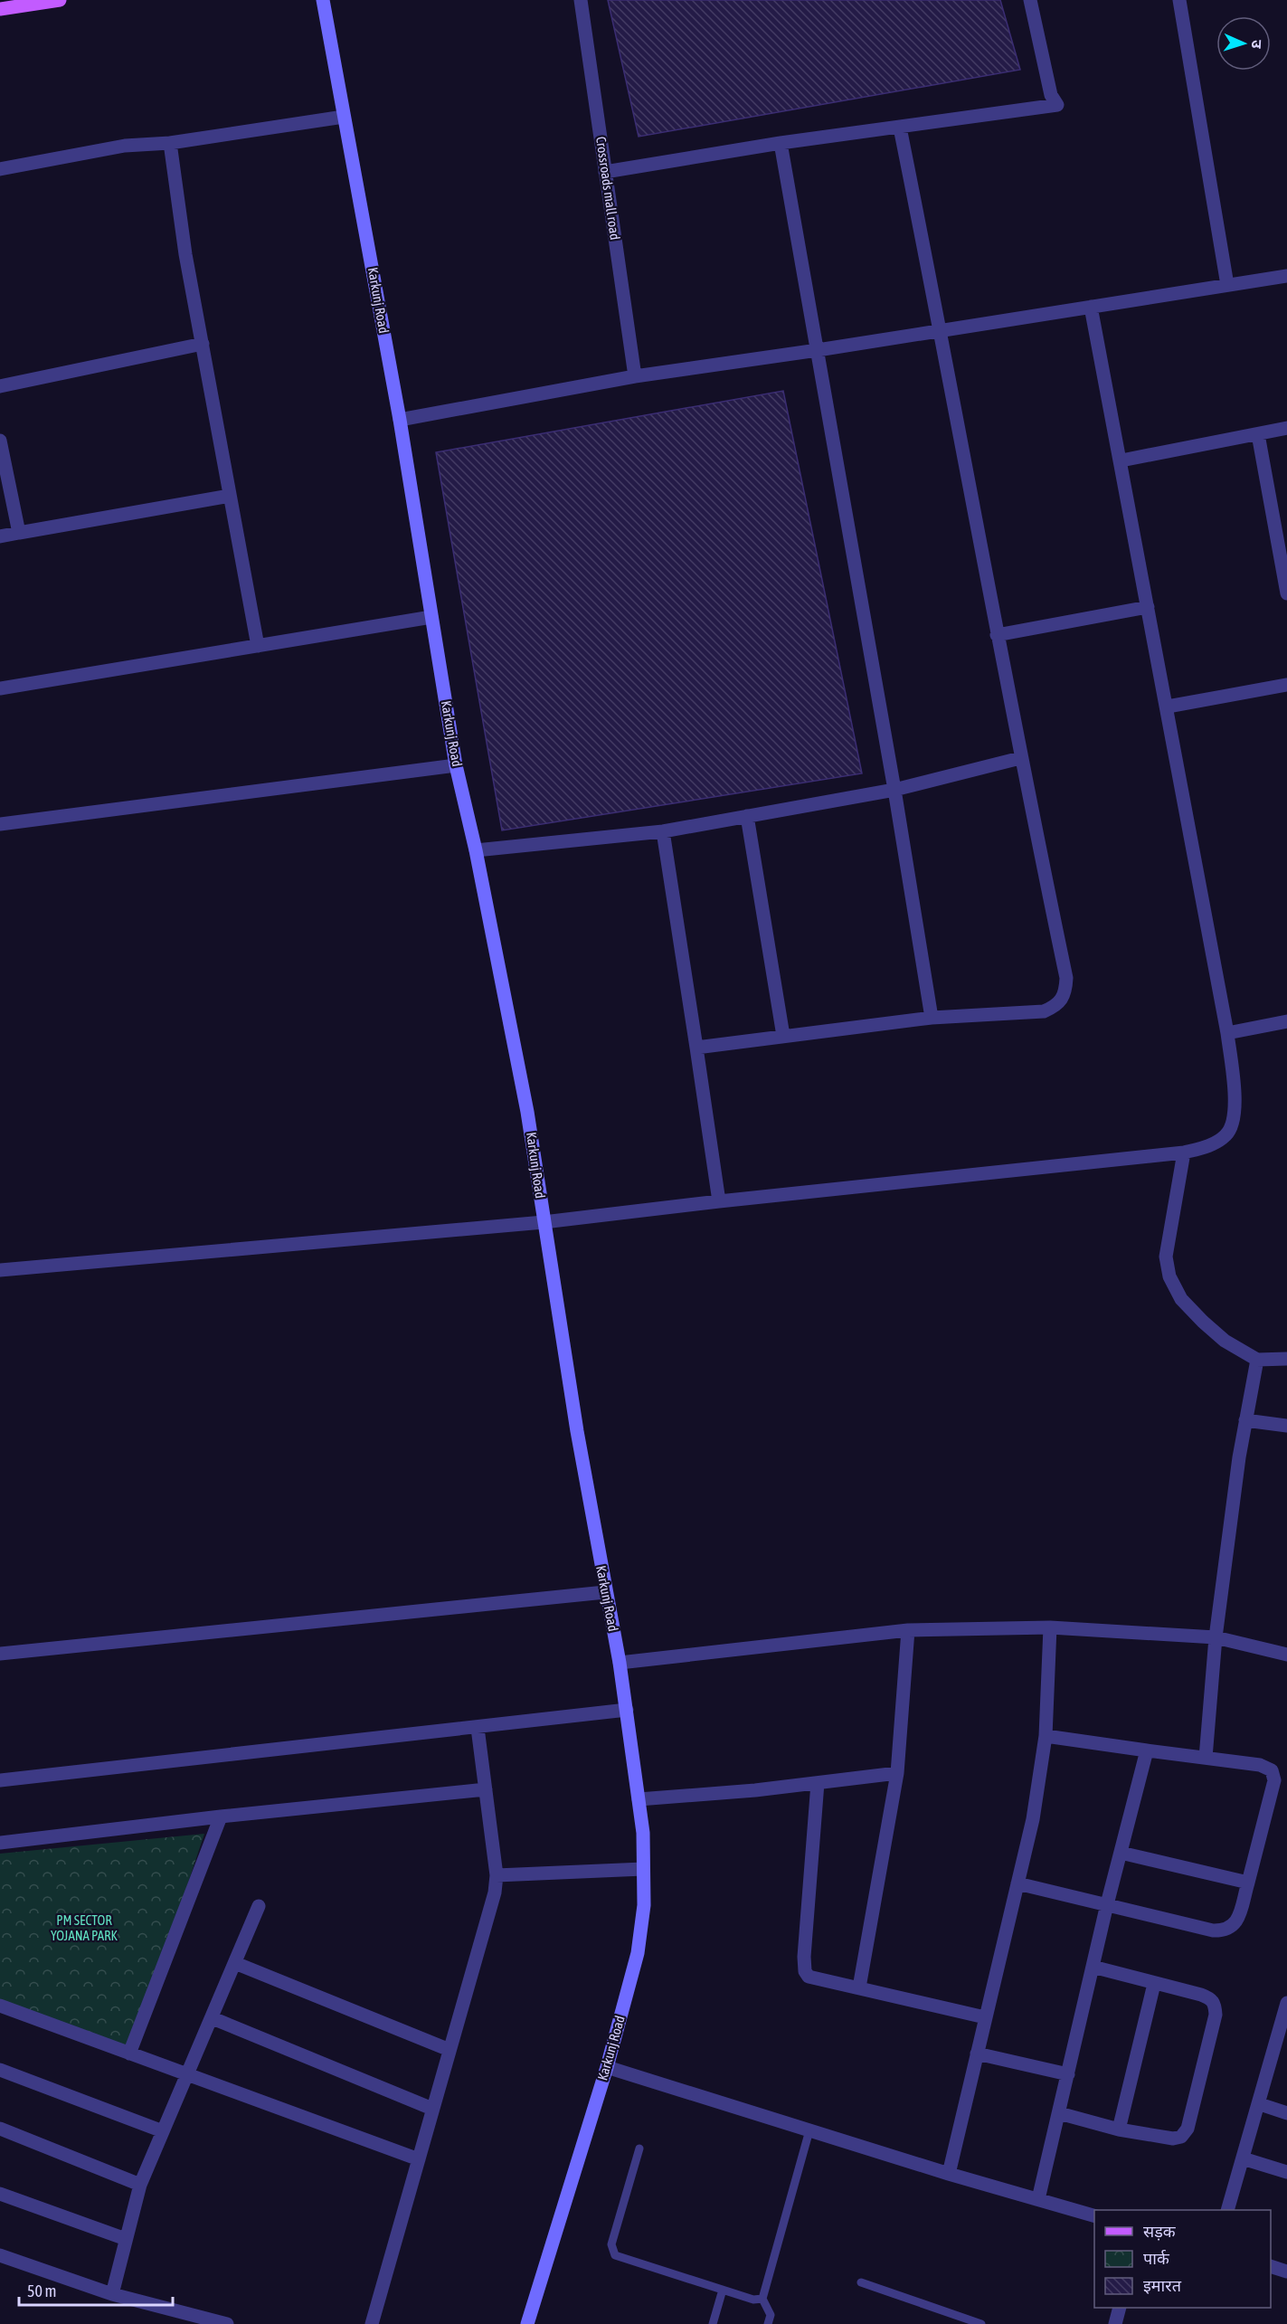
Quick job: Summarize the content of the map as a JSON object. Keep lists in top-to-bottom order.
{
  "streets": {
    "street": ["Crossroads mall road", "Karkunj Road"]
  },
  "parks": ["PM SECTOR YOJANA PARK"],
  "legend": ["सड़क", "पार्क", "इमारत"],
  "scale_bar": "50 m",
  "north": "right"
}
